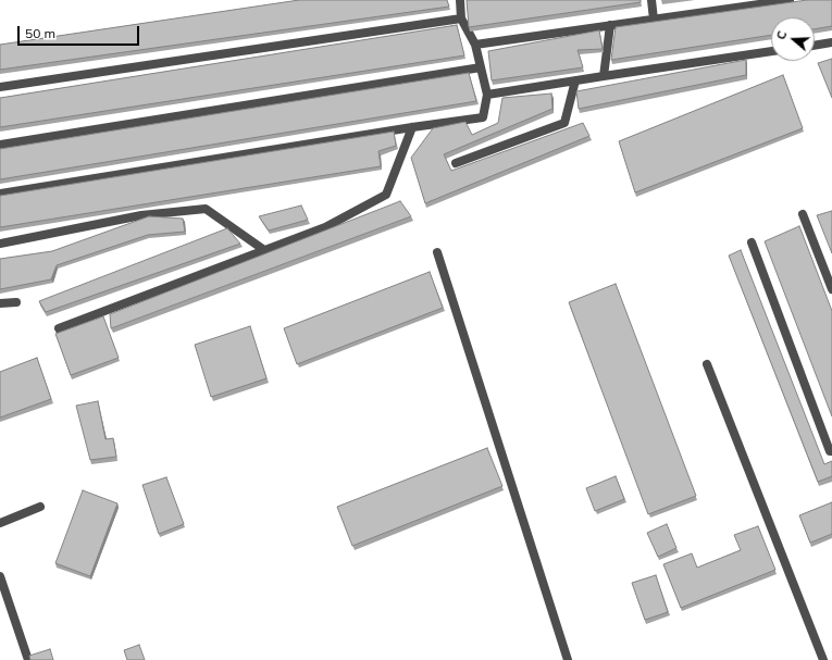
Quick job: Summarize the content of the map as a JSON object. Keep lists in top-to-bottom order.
{
  "scale_bar": "50 m",
  "north": "left"
}
